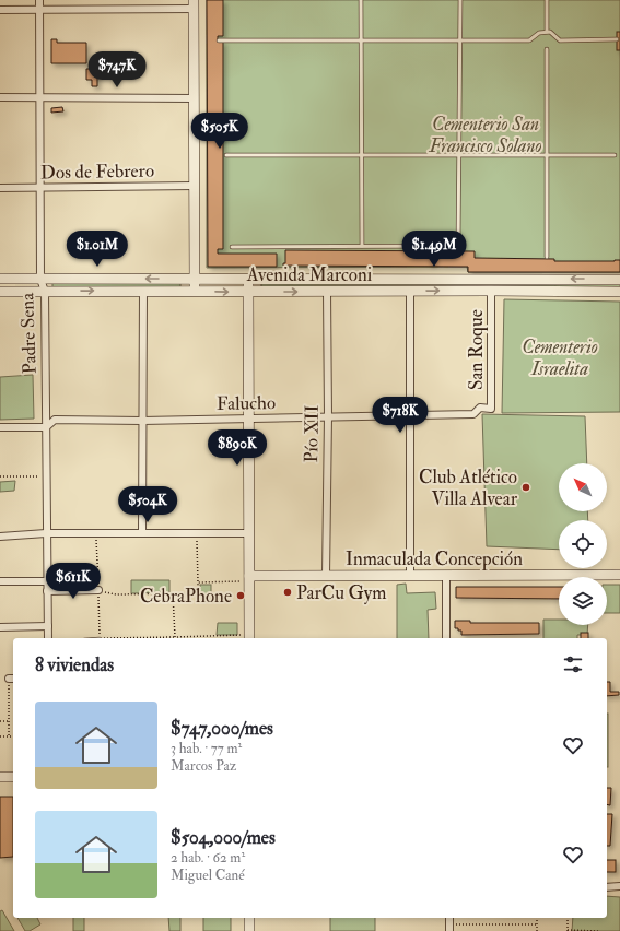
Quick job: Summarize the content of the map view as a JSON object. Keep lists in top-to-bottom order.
{
  "streets": {
    "main road": ["Avenida Marconi", "Inmaculada Concepción"],
    "street": [
      "Dos de Febrero",
      "Padre Sena",
      "San Roque",
      "Falucho",
      "Pío XII"
    ]
  },
  "crossings": [
    ["Dos de Febrero", "Padre Sena"],
    ["Avenida Marconi", "Padre Sena"],
    ["Avenida Marconi", "San Roque"],
    ["Avenida Marconi", "Pío XII"],
    ["Padre Sena", "Falucho"],
    ["San Roque", "Falucho"],
    ["Falucho", "Pío XII"],
    ["Pío XII", "Inmaculada Concepción"]
  ],
  "parks": ["Cementerio San Francisco Solano", "Cementerio Israelita"],
  "places": ["Club Atlético Villa Alvear", "ParCu Gym", "CebraPhone"],
  "north": "top left",
  "page": {
    "price": [
      "$747K",
      "$505K",
      "$1.01M",
      "$1.49M",
      "$718K",
      "$890K",
      "$504K",
      "$611K"
    ],
    "heading": "8 viviendas",
    "list": [
      {
        "name": "$747,000/mes",
        "note": "3 hab. · 77 m² · Marcos Paz"
      },
      {
        "name": "$504,000/mes",
        "note": "2 hab. · 62 m² · Miguel Cané"
      }
    ]
  }
}
